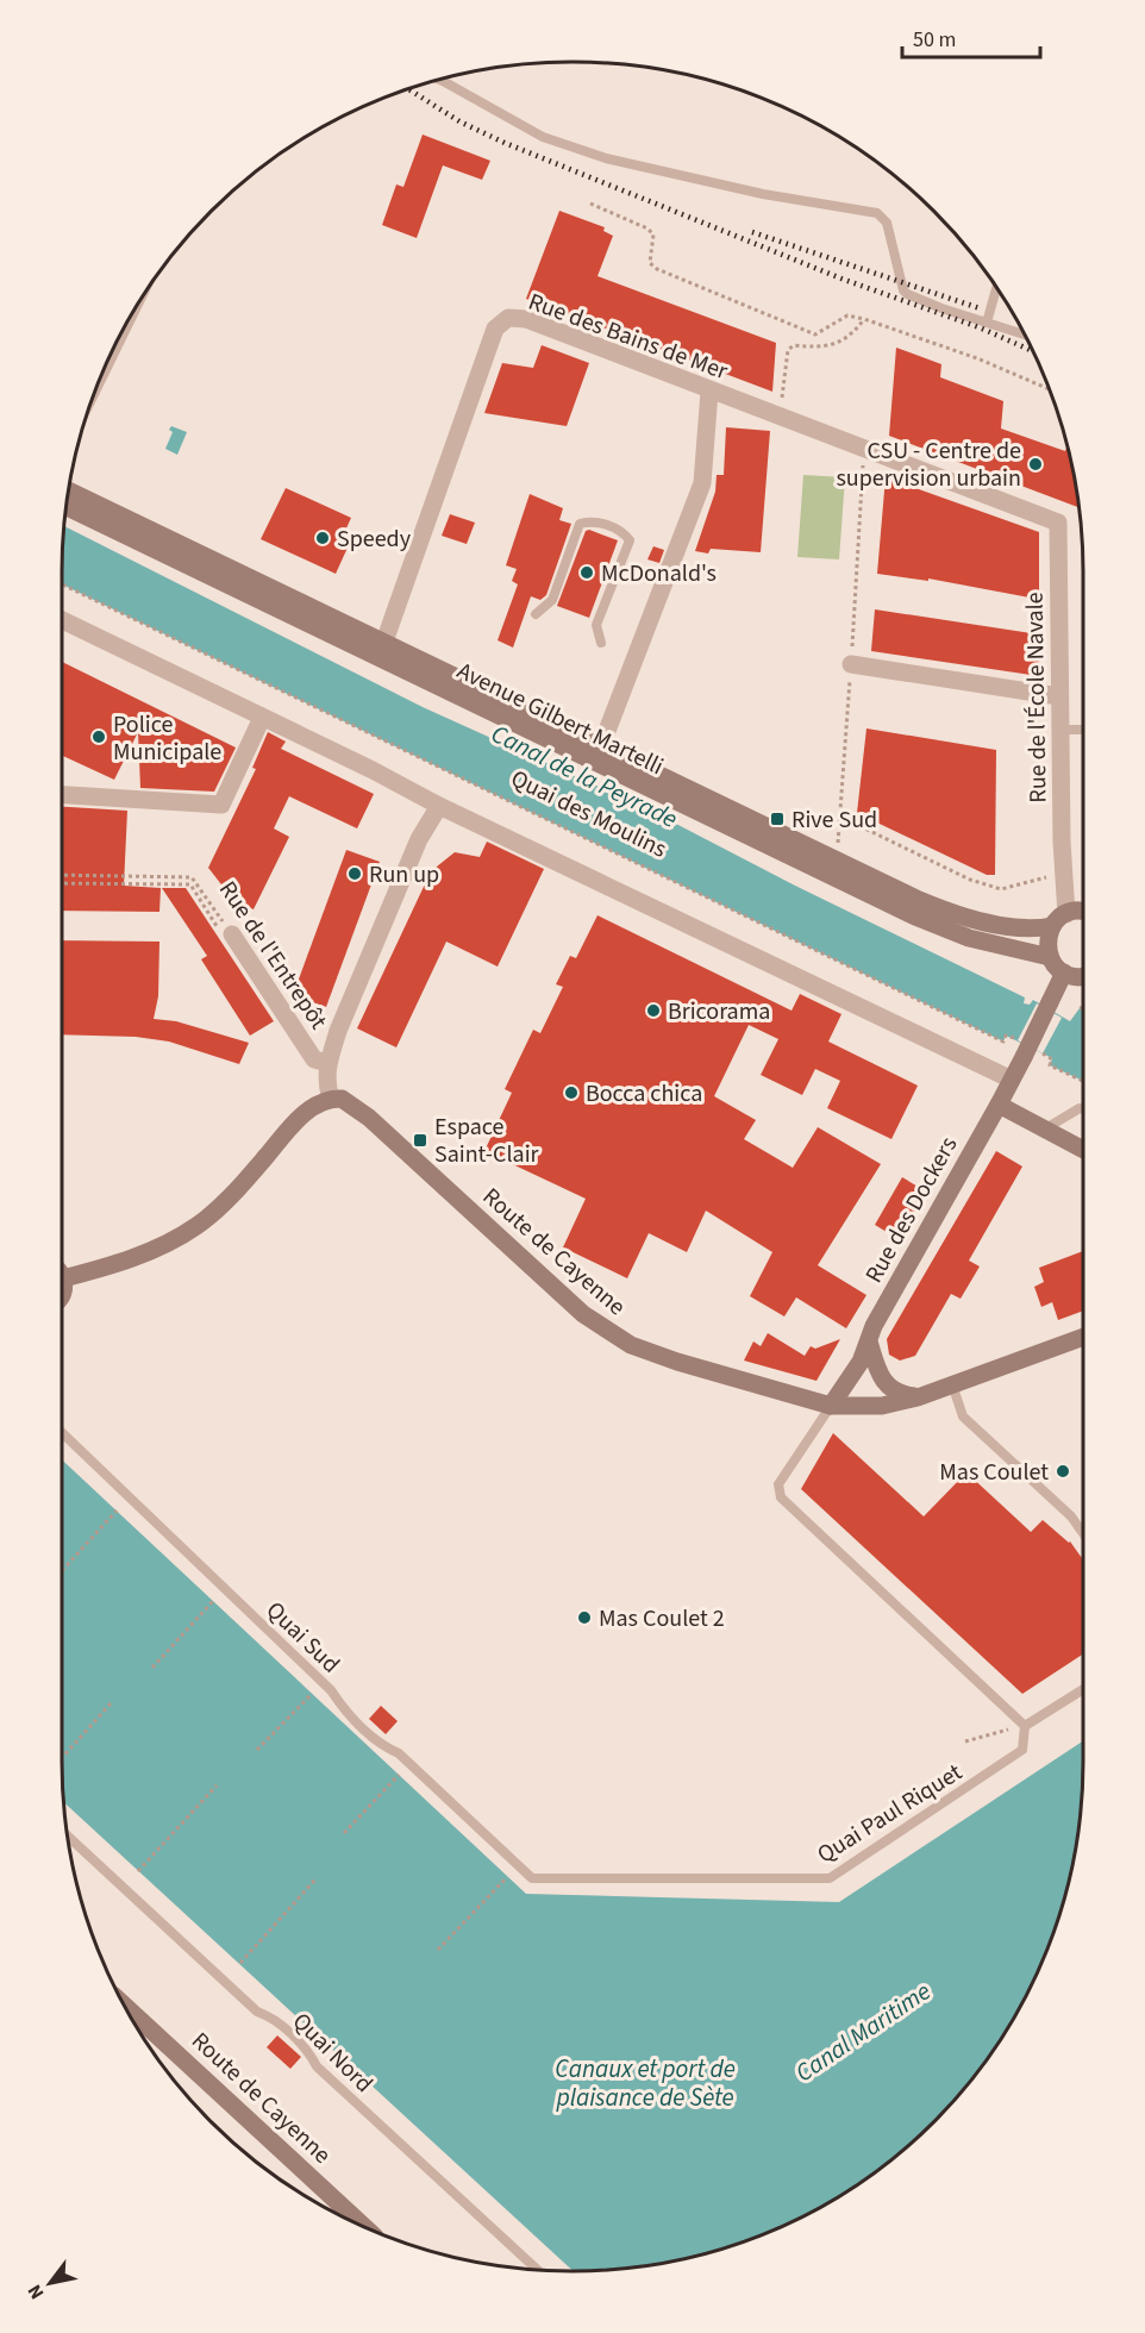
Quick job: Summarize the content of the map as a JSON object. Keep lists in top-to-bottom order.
{
  "streets": {
    "main road": ["Avenue Gilbert Martelli", "Rue des Dockers", "Route de Cayenne"],
    "street": ["Rue des Bains de Mer", "Rue de l'École Navale", "Rue de l'Entrepôt"],
    "lane": ["Quai Sud", "Quai Paul Riquet", "Quai Nord"],
    "path": ["Quai des Moulins"]
  },
  "crossings": [
    ["Rue des Bains de Mer", "Rue de l'École Navale"],
    ["Rue des Bains de Mer", "Avenue Gilbert Martelli"],
    ["Rue des Dockers", "Route de Cayenne"],
    ["Quai Sud", "Quai Paul Riquet"]
  ],
  "water": ["Canal de la Peyrade", "Canal Maritime", "Canaux et port de plaisance de Sète"],
  "places": {
    "other": [
      "CSU - Centre de supervision urbain",
      "Speedy",
      "McDonald's",
      "Police Municipale",
      "Run up",
      "Bricorama",
      "Bocca chica",
      "Mas Coulet",
      "Mas Coulet 2"
    ],
    "transit": ["Rive Sud", "Espace Saint-Clair"]
  },
  "scale_bar": "50 m",
  "north": "bottom left"
}
